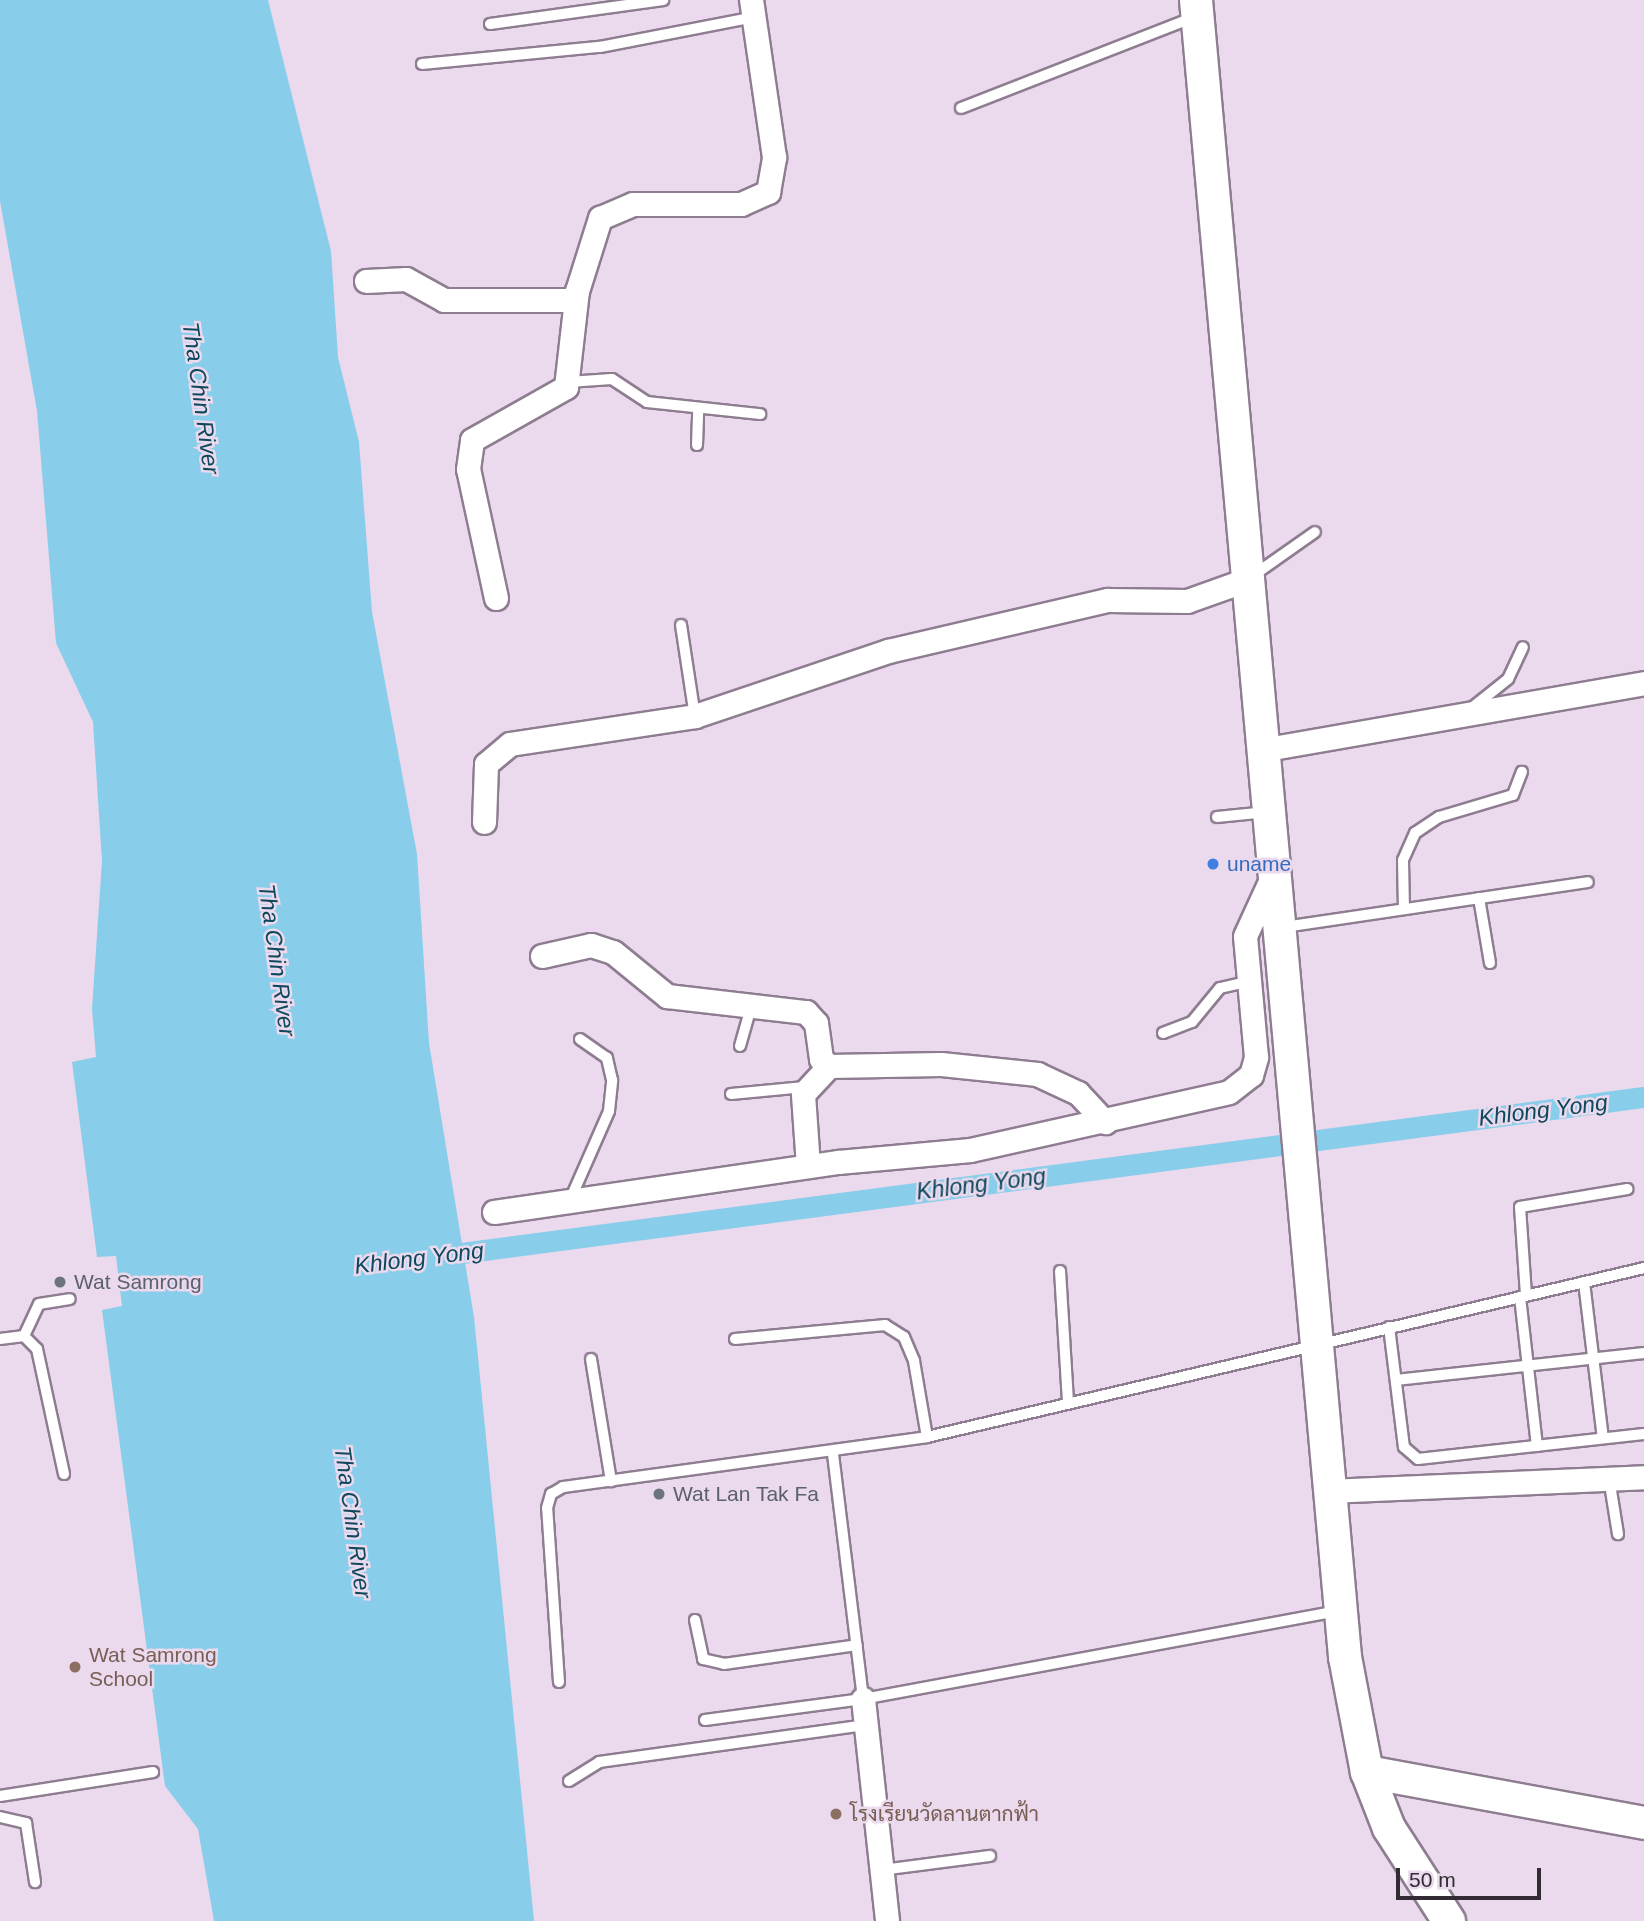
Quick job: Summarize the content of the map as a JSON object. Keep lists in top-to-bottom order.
{
  "water": ["Tha Chin River", "Khlong Yong"],
  "places": [
    "uname",
    "Wat Samrong",
    "Wat Lan Tak Fa",
    "Wat Samrong School",
    "โรงเรียนวัดลานตากฟ้า"
  ],
  "scale_bar": "50 m"
}
